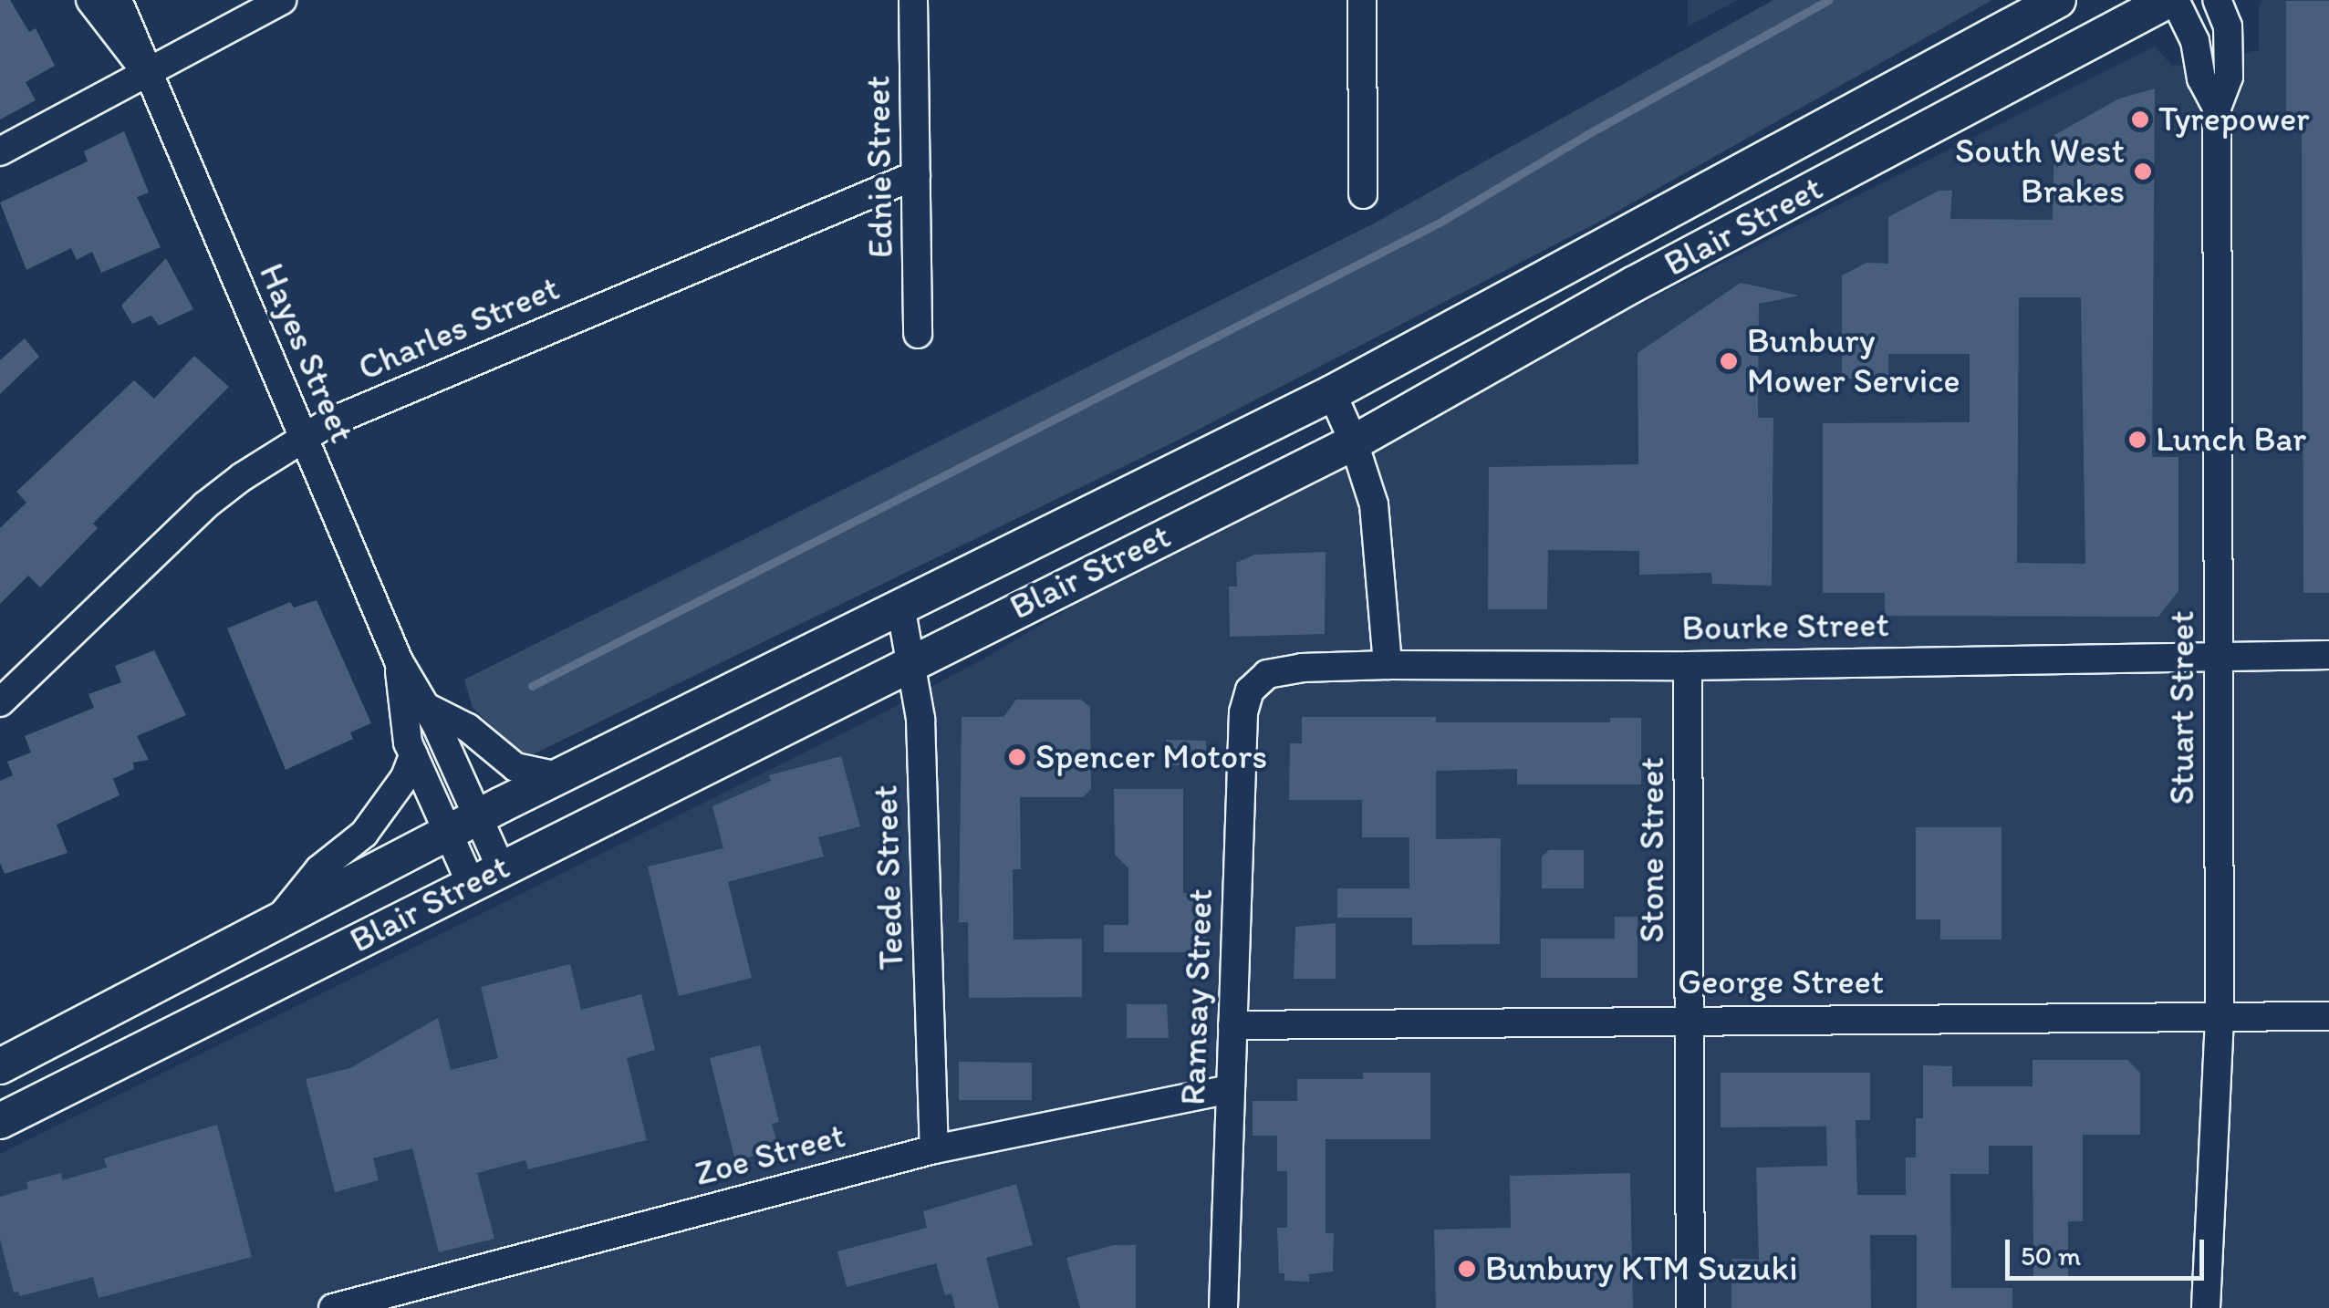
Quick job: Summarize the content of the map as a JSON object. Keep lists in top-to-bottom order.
{
  "streets": {
    "main road": ["Blair Street"],
    "street": [
      "Ednie Street",
      "Charles Street",
      "Hayes Street",
      "Bourke Street",
      "Stuart Street",
      "Stone Street",
      "Teede Street",
      "George Street",
      "Ramsay Street",
      "Zoe Street"
    ]
  },
  "crossings": [
    ["Ednie Street", "Charles Street"],
    ["Blair Street", "Hayes Street"],
    ["Blair Street", "Teede Street"],
    ["Charles Street", "Hayes Street"],
    ["Bourke Street", "Stuart Street"],
    ["Bourke Street", "Stone Street"],
    ["Bourke Street", "Ramsay Street"],
    ["Stuart Street", "George Street"],
    ["Stone Street", "George Street"],
    ["Teede Street", "Zoe Street"],
    ["George Street", "Ramsay Street"],
    ["Ramsay Street", "Zoe Street"]
  ],
  "places": [
    "Tyrepower",
    "South West Brakes",
    "Bunbury Mower Service",
    "Lunch Bar",
    "Spencer Motors",
    "Bunbury KTM Suzuki"
  ],
  "scale_bar": "50 m"
}
